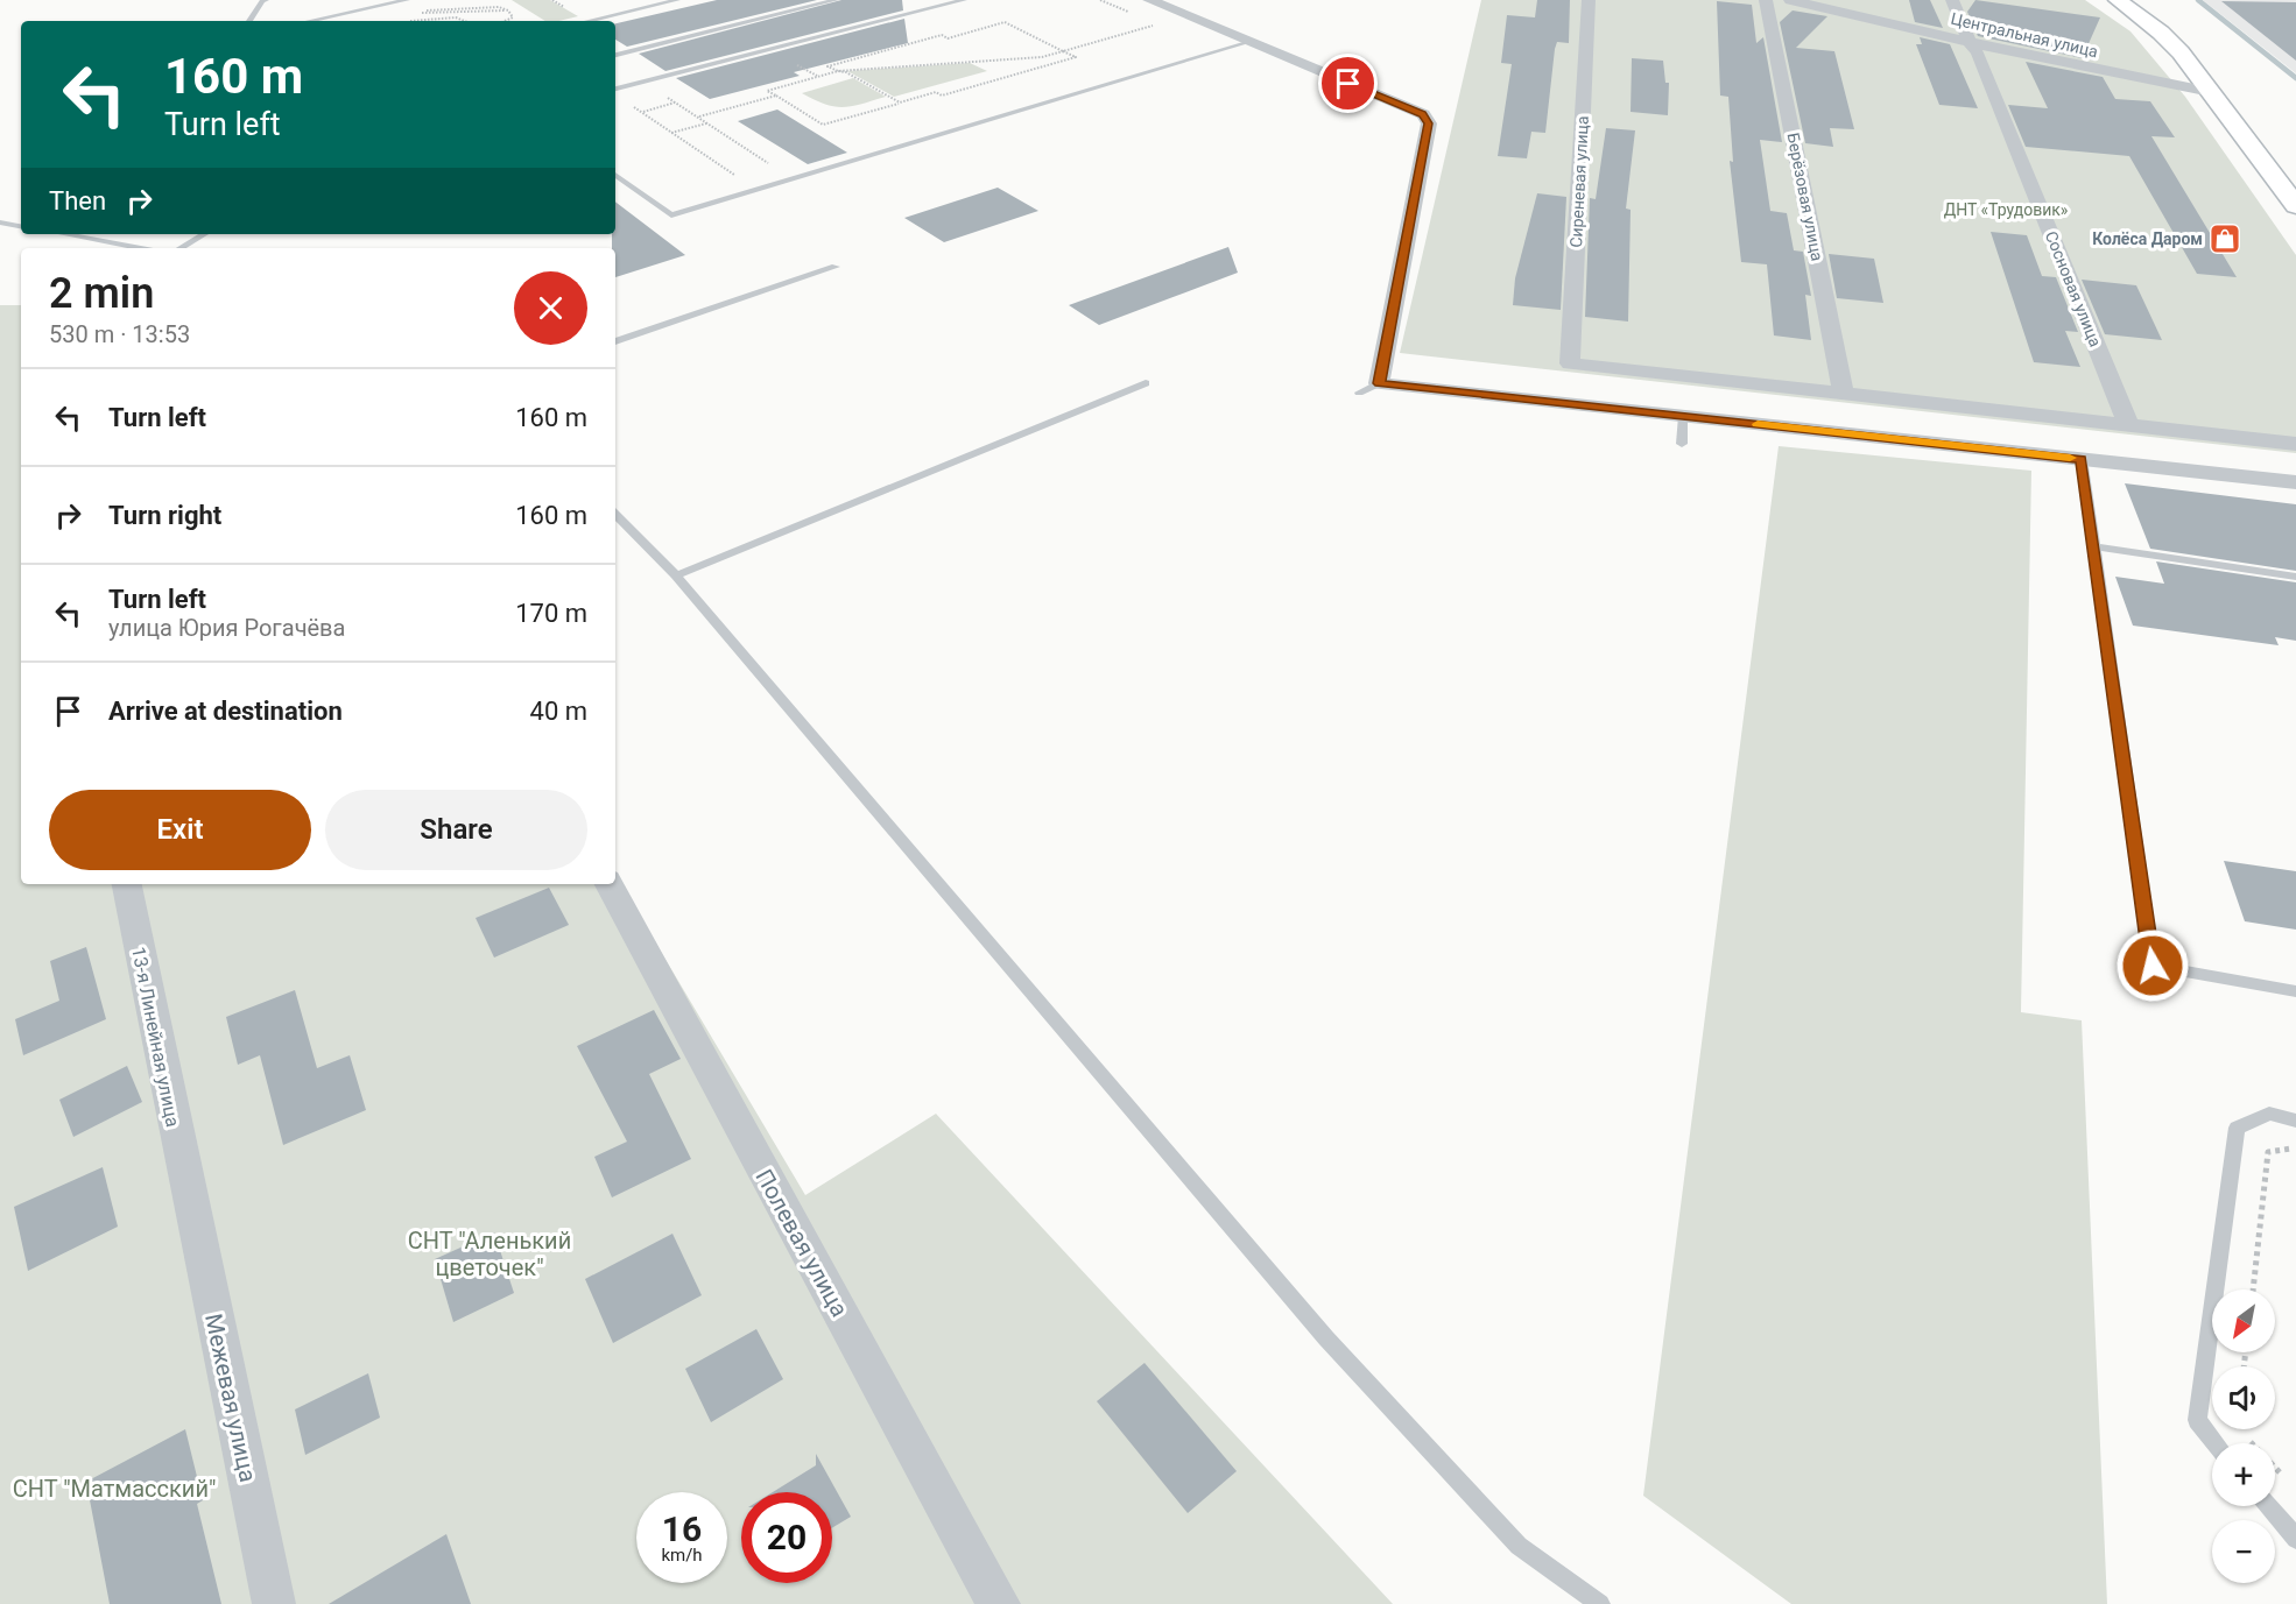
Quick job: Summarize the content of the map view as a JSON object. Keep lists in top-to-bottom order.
{
  "streets": {
    "street": [
      "Центральная улица",
      "Сиреневая улица",
      "Берёзовая улица",
      "Сосновая улица",
      "13-я Линейная улица",
      "Полевая улица",
      "Межевая улица"
    ]
  },
  "crossings": [
    ["Центральная улица", "Сосновая улица"],
    ["Сиреневая улица", "Берёзовая улица"],
    ["13-я Линейная улица", "Межевая улица"]
  ],
  "parks": ["ДНТ «Трудовик»", "СНТ \"Аленький цветочек\"", "СНТ \"Матмасский\""],
  "places": {
    "shop": ["Колёса Даром"]
  },
  "north": "bottom left",
  "page": {
    "turn": ["160 m", "Turn left"],
    "then": "Then",
    "heading": ["2 min", "530 m · 13:53"],
    "list": [
      {
        "name": "Turn left",
        "value": "160 m"
      },
      {
        "name": "Turn right",
        "value": "160 m"
      },
      {
        "name": "Turn left",
        "note": "улица Юрия Рогачёва",
        "value": "170 m"
      },
      {
        "name": "Arrive at destination",
        "value": "40 m"
      }
    ],
    "buttons": ["Exit", "Share"],
    "map_buttons": ["+", "−"],
    "speed": "16 km/h",
    "limit": "20"
  }
}
